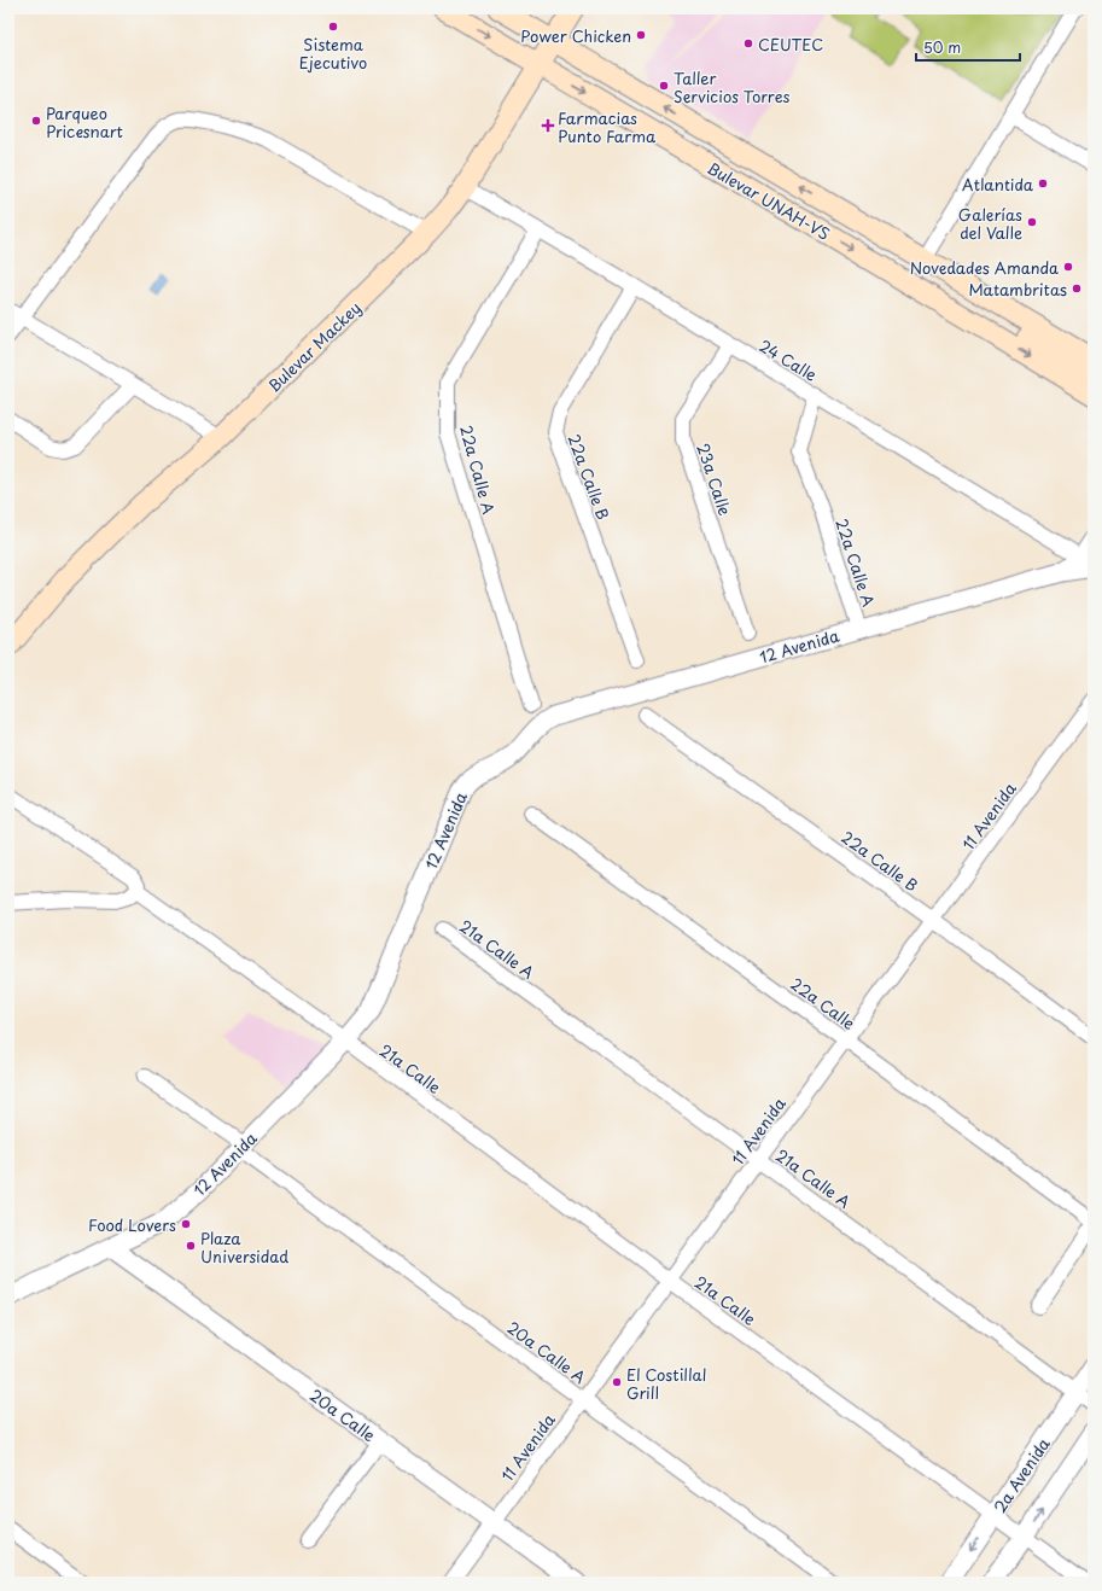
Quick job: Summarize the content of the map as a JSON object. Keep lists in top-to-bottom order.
{
  "streets": {
    "main road": ["Bulevar UNAH-VS", "Bulevar Mackey"],
    "street": [
      "24 Calle",
      "22a Calle A",
      "22a Calle B",
      "23a Calle",
      "12 Avenida",
      "11 Avenida",
      "21a Calle A",
      "22a Calle",
      "21a Calle",
      "20a Calle A",
      "20a Calle",
      "2a Avenida"
    ]
  },
  "crossings": [
    ["Bulevar UNAH-VS", "Bulevar Mackey"],
    ["Bulevar Mackey", "24 Calle"],
    ["24 Calle", "22a Calle A"],
    ["24 Calle", "22a Calle B"],
    ["24 Calle", "23a Calle"],
    ["24 Calle", "12 Avenida"],
    ["22a Calle A", "12 Avenida"],
    ["22a Calle B", "11 Avenida"],
    ["12 Avenida", "21a Calle"],
    ["12 Avenida", "20a Calle A"],
    ["12 Avenida", "20a Calle"],
    ["11 Avenida", "21a Calle A"],
    ["11 Avenida", "22a Calle"],
    ["11 Avenida", "21a Calle"],
    ["11 Avenida", "20a Calle A"],
    ["11 Avenida", "20a Calle"],
    ["21a Calle A", "2a Avenida"],
    ["21a Calle", "2a Avenida"]
  ],
  "places": {
    "other": [
      "Sistema Ejecutivo",
      "Power Chicken",
      "CEUTEC",
      "Taller Servicios Torres",
      "Parqueo Pricesnart",
      "Atlantida",
      "Galerías del Valle",
      "Novedades Amanda",
      "Matambritas",
      "Food Lovers",
      "Plaza Universidad",
      "El Costillal Grill"
    ],
    "health": ["Farmacias Punto Farma"]
  },
  "scale_bar": "50 m"
}
